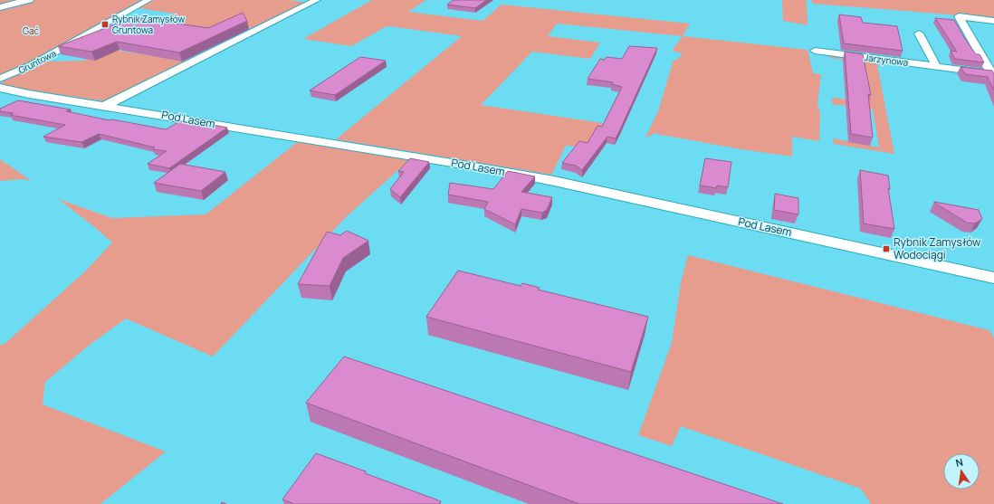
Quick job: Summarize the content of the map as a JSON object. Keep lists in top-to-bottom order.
{
  "streets": {
    "street": ["Jarzynowa", "Gruntowa", "Pod Lasem"]
  },
  "parks": ["Gać"],
  "places": {
    "transit": ["Rybnik Zamysłów Gruntowa", "Rybnik Zamysłów Wodociągi"]
  },
  "north": "top"
}
